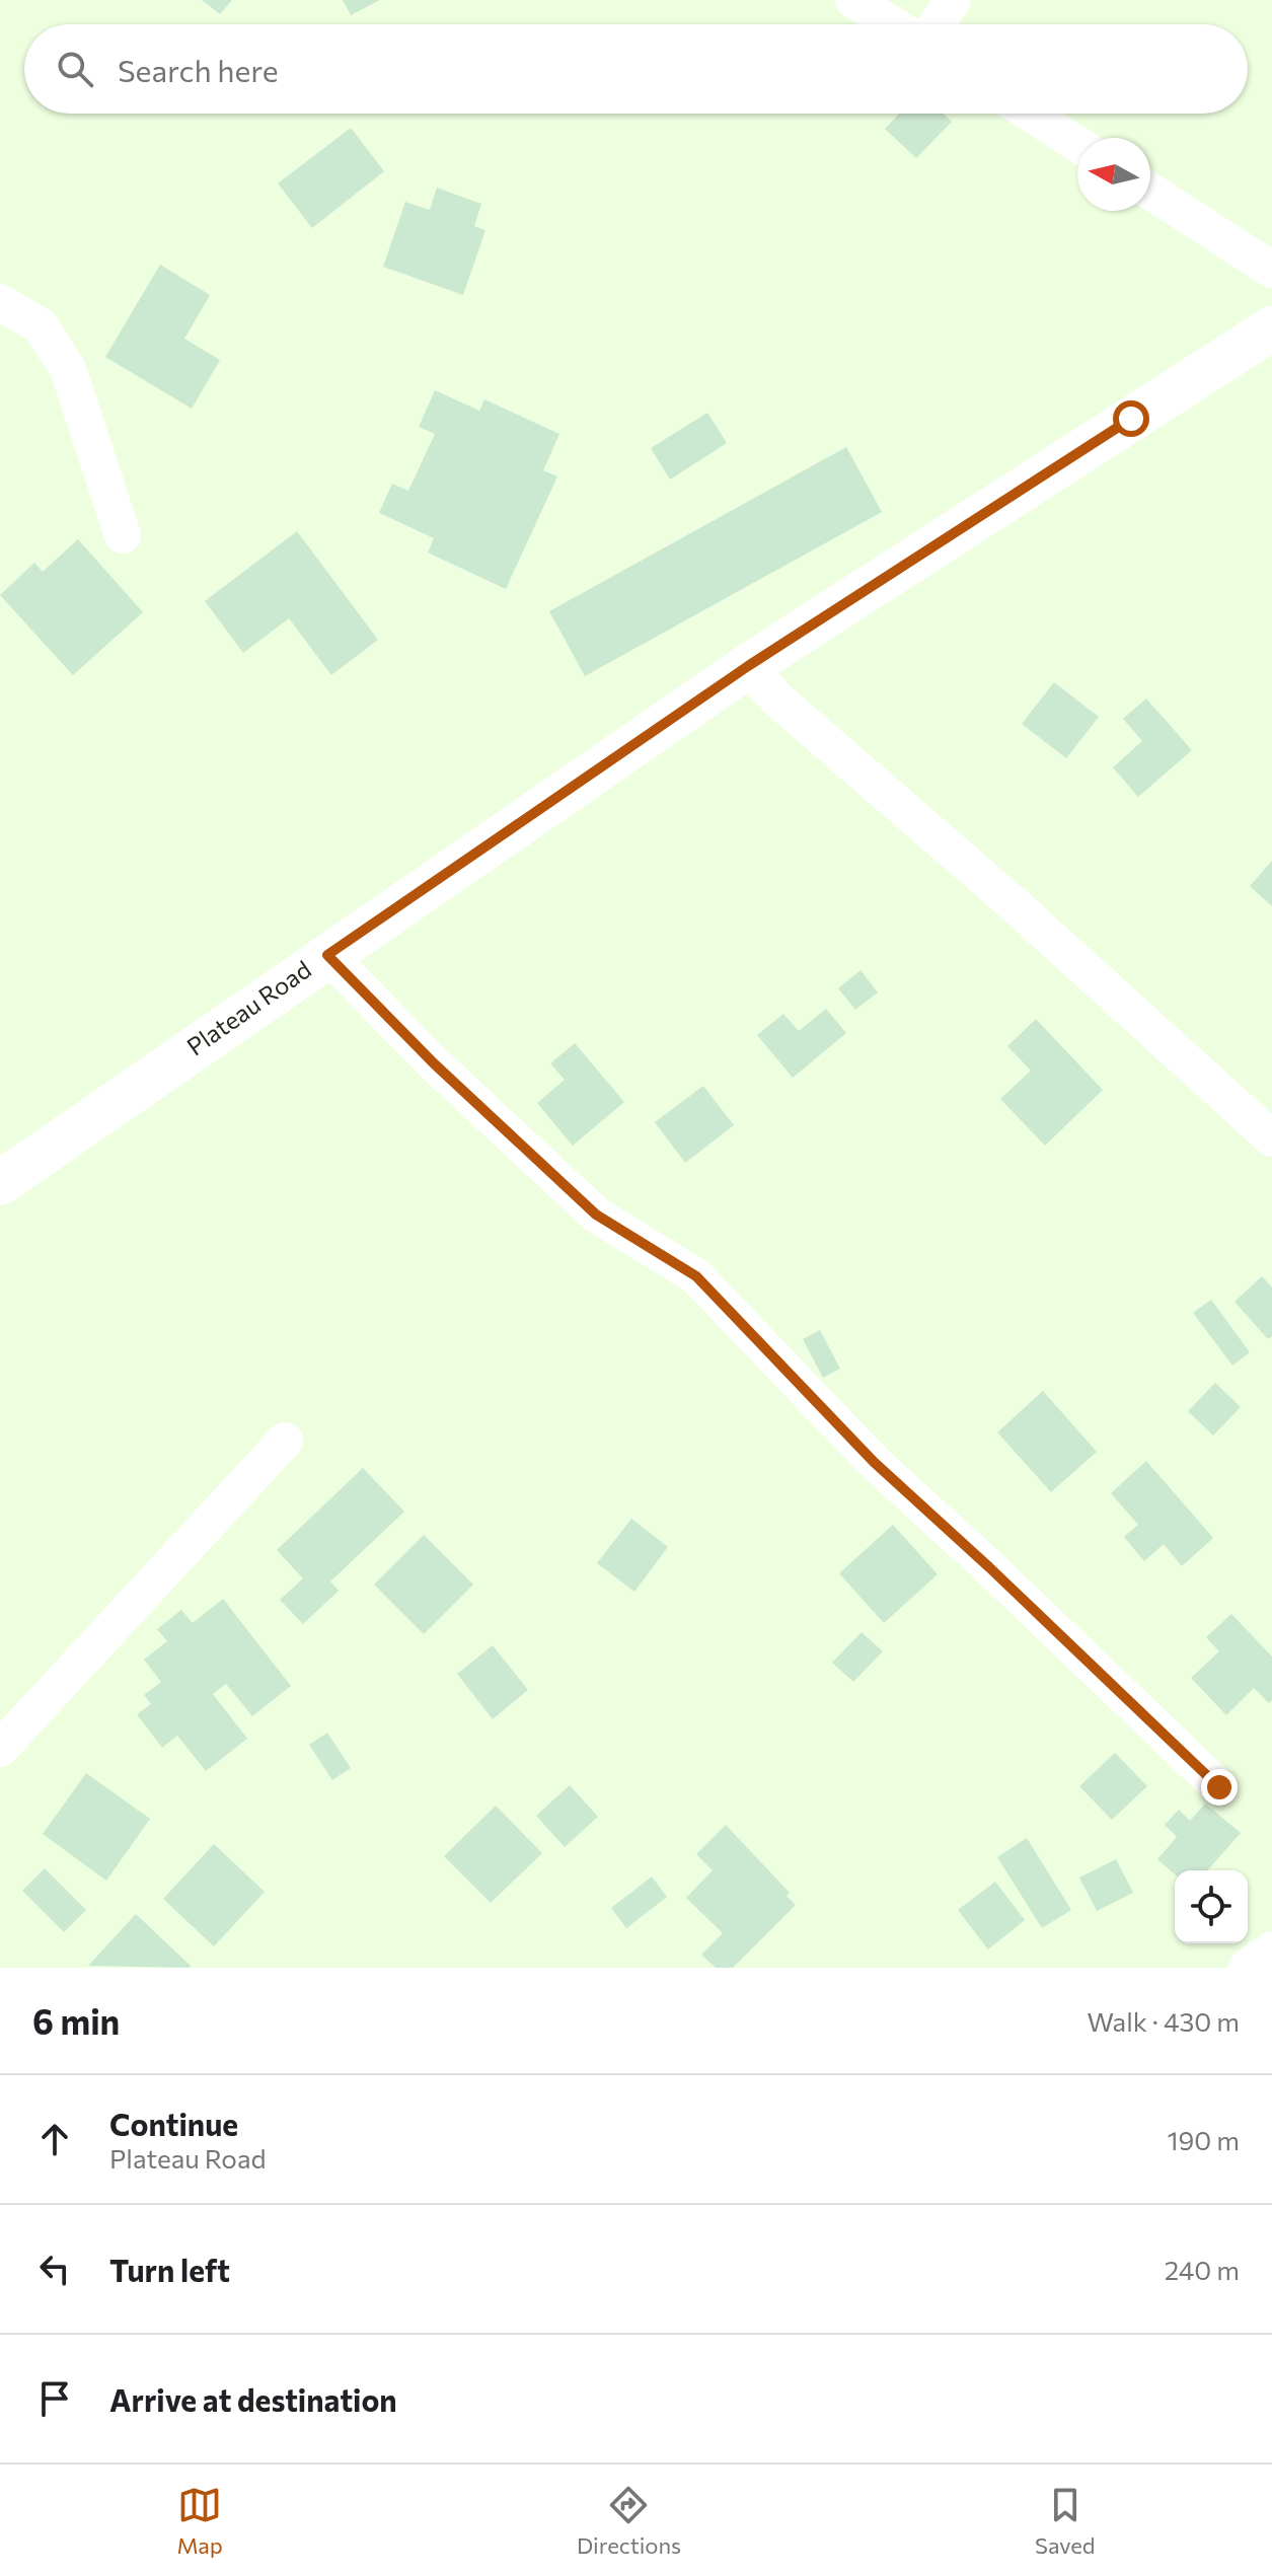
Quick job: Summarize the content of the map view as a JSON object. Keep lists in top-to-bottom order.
{
  "streets": {
    "street": ["Plateau Road"]
  },
  "north": "left",
  "page": {
    "search": "Search here",
    "heading": ["6 min", "Walk · 430 m"],
    "list": [
      ["Continue", "Plateau Road", "190 m"],
      ["Turn left", "240 m"],
      "Arrive at destination"
    ],
    "nav": ["Map", "Directions", "Saved"]
  }
}
